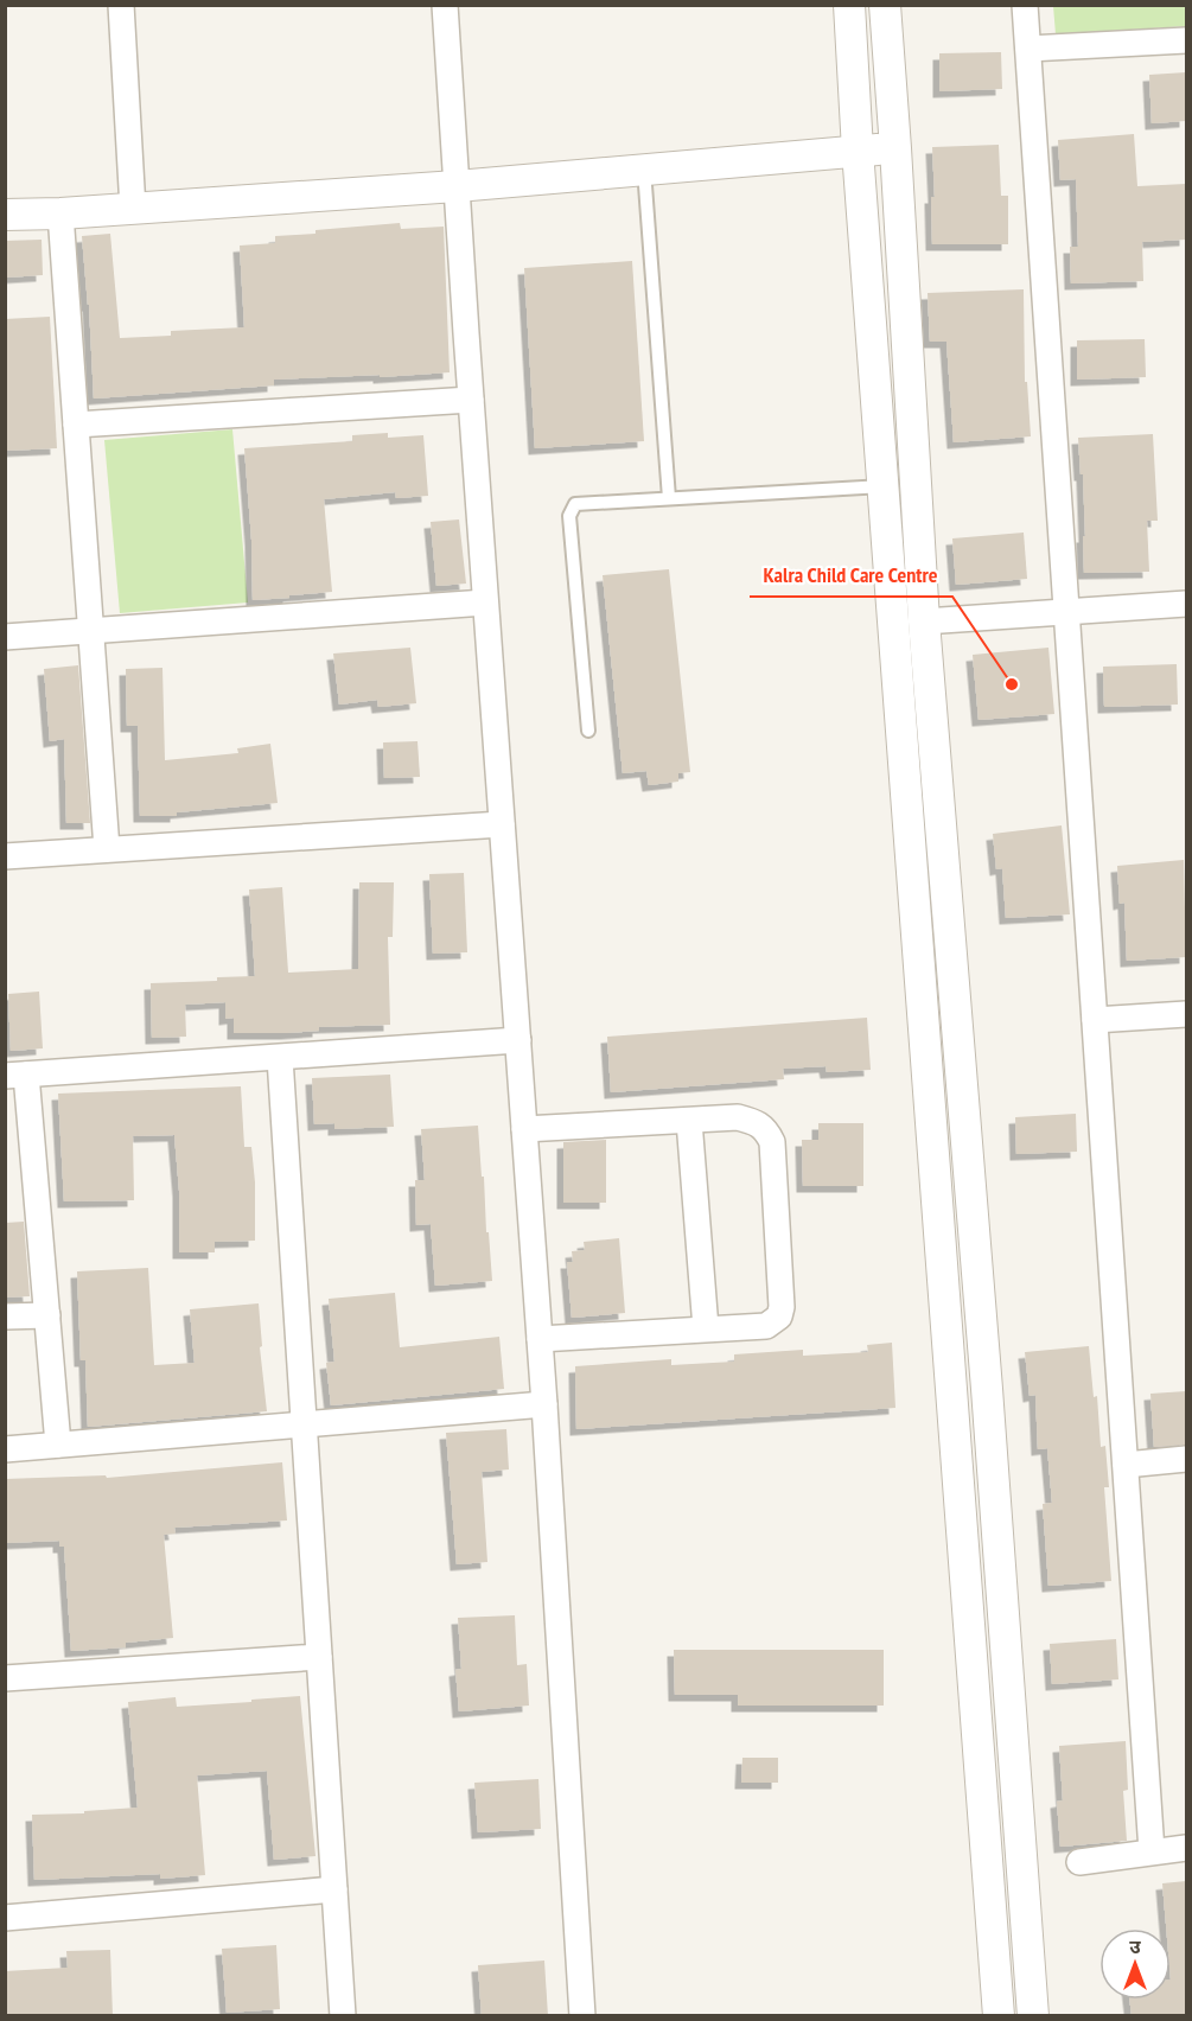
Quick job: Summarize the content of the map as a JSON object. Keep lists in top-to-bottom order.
{
  "places": ["Kalra Child Care Centre"],
  "north": "top"
}
